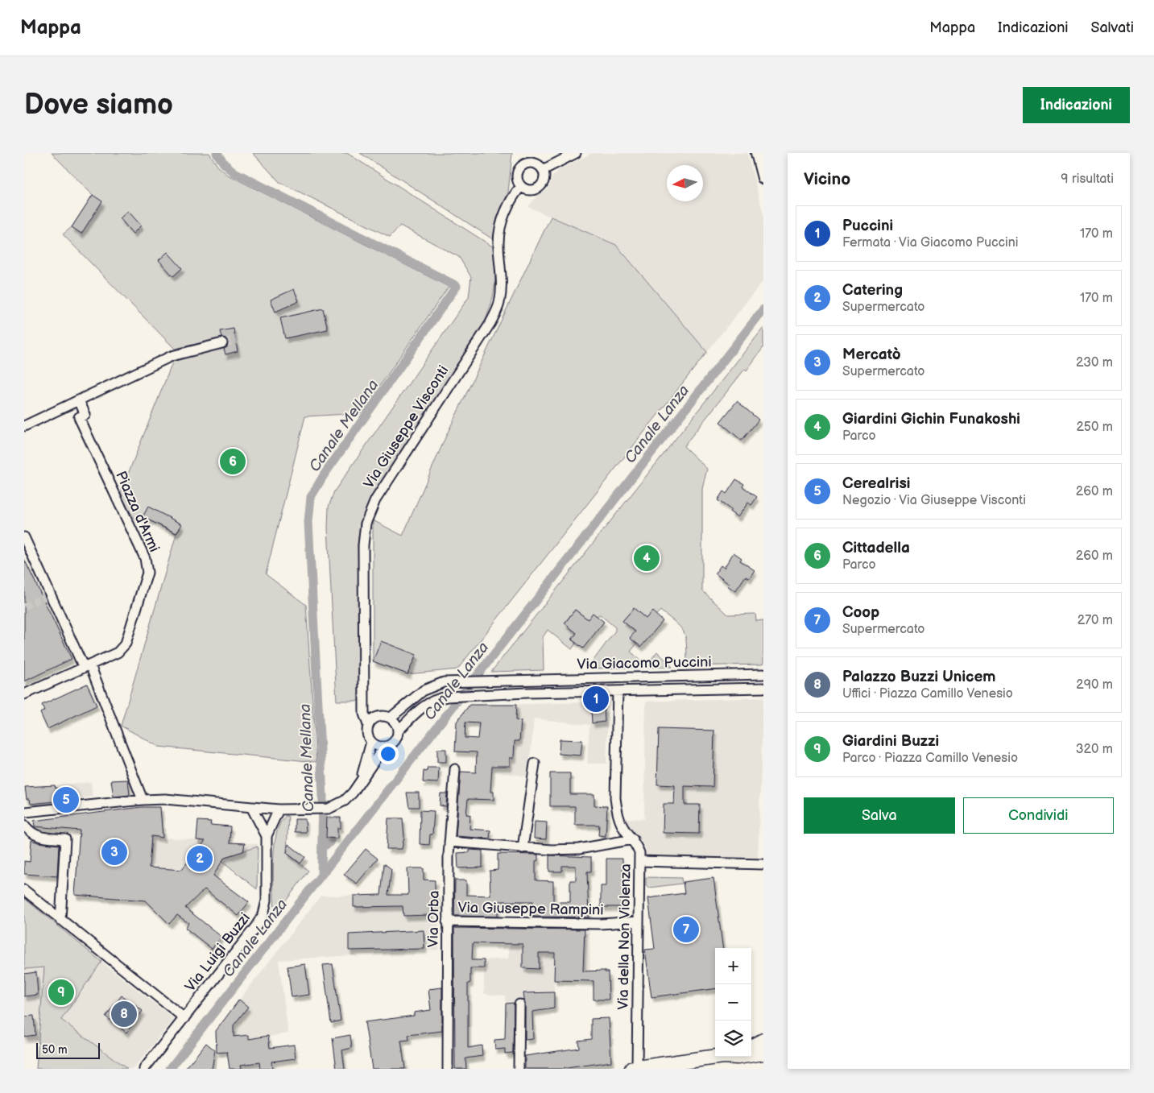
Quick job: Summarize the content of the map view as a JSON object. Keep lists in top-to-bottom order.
{
  "streets": {
    "street": [
      "Via Giuseppe Visconti",
      "Piazza d'Armi",
      "Via Giacomo Puccini",
      "Via Giuseppe Rampini",
      "Via Orba",
      "Via della Non Violenza",
      "Via Luigi Buzzi"
    ]
  },
  "crossings": [
    ["Via Giuseppe Visconti", "Via Giacomo Puccini"],
    ["Via Giacomo Puccini", "Via della Non Violenza"],
    ["Via Giuseppe Rampini", "Via Orba"],
    ["Via Giuseppe Rampini", "Via della Non Violenza"]
  ],
  "water": ["Canale Lanza", "Canale Mellana"],
  "scale_bar": "50 m",
  "north": "left",
  "page": {
    "header": "Mappa",
    "nav": ["Mappa", "Indicazioni", "Salvati"],
    "buttons": [
      "Indicazioni",
      ["Salva", "Condividi"]
    ],
    "title": "Dove siamo",
    "heading": ["Vicino", "9 risultati"],
    "list": [
      {
        "mark": "1",
        "name": "Puccini",
        "note": "Fermata · Via Giacomo Puccini",
        "value": "170 m"
      },
      {
        "mark": "2",
        "name": "Catering",
        "note": "Supermercato",
        "value": "170 m"
      },
      {
        "mark": "3",
        "name": "Mercatò",
        "note": "Supermercato",
        "value": "230 m"
      },
      {
        "mark": "4",
        "name": "Giardini Gichin Funakoshi",
        "note": "Parco",
        "value": "250 m"
      },
      {
        "mark": "5",
        "name": "Cerealrisi",
        "note": "Negozio · Via Giuseppe Visconti",
        "value": "260 m"
      },
      {
        "mark": "6",
        "name": "Cittadella",
        "note": "Parco",
        "value": "260 m"
      },
      {
        "mark": "7",
        "name": "Coop",
        "note": "Supermercato",
        "value": "270 m"
      },
      {
        "mark": "8",
        "name": "Palazzo Buzzi Unicem",
        "note": "Uffici · Piazza Camillo Venesio",
        "value": "290 m"
      },
      {
        "mark": "9",
        "name": "Giardini Buzzi",
        "note": "Parco · Piazza Camillo Venesio",
        "value": "320 m"
      }
    ],
    "pins": [
      "6",
      "4",
      "1",
      "5",
      "3",
      "2",
      "7",
      "9",
      "8"
    ],
    "map_buttons": ["+", "−"],
    "scale": "50 m"
  }
}
